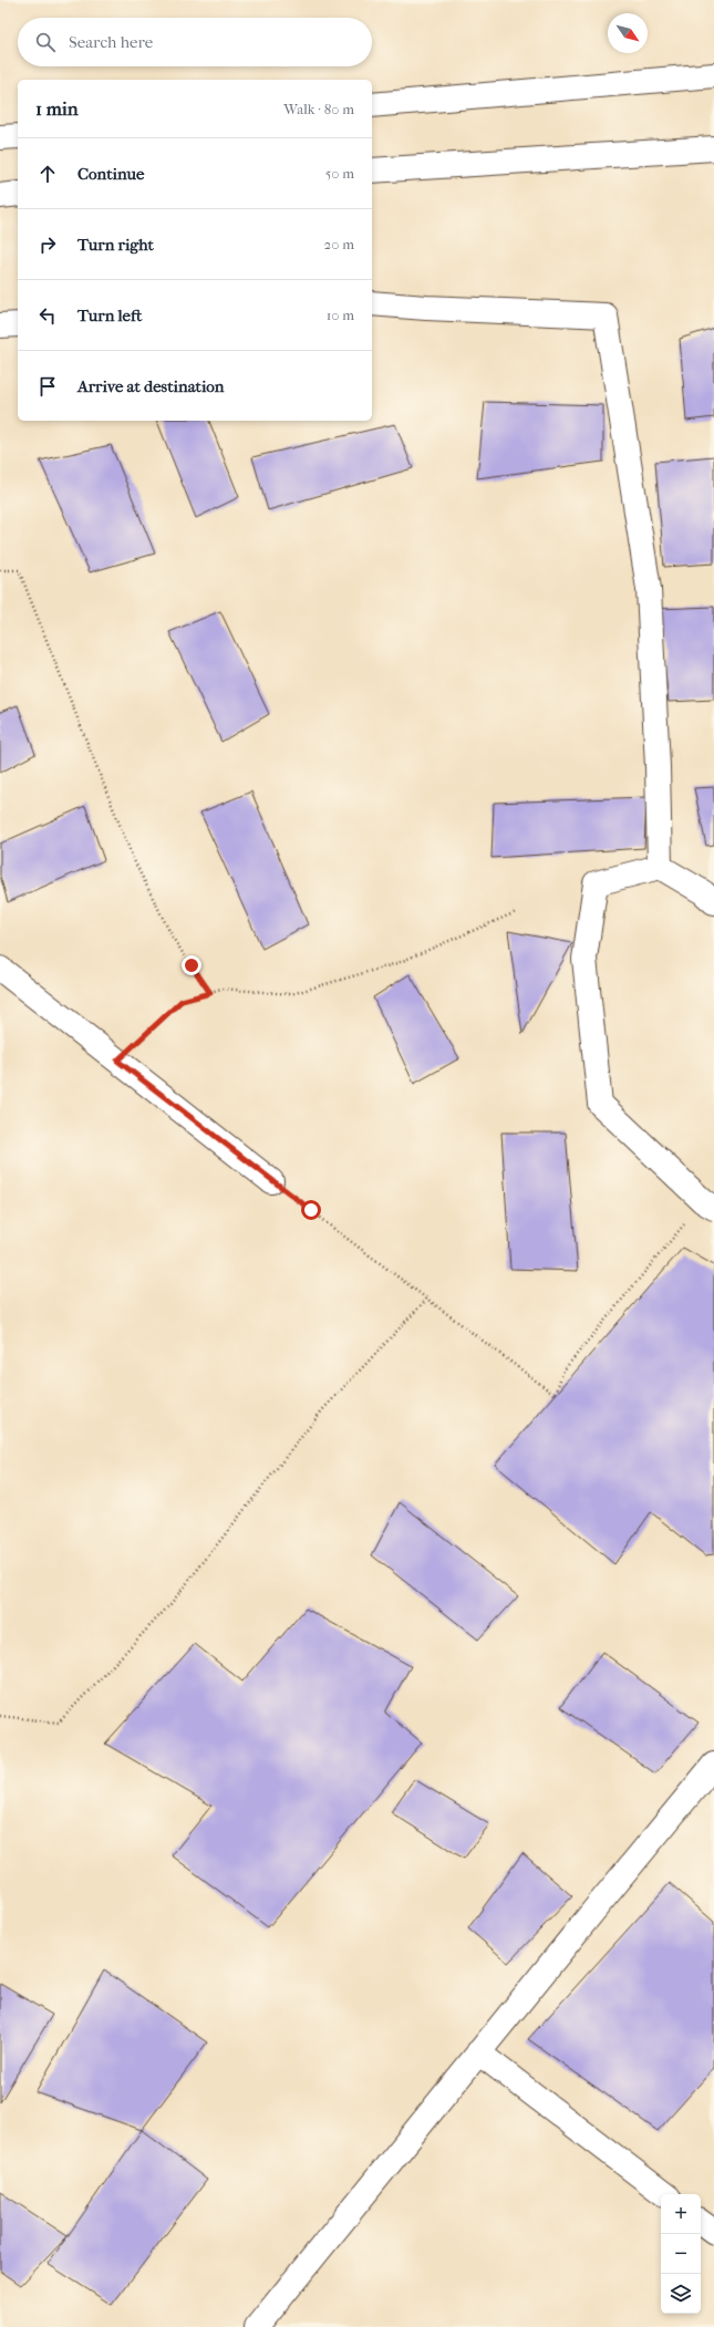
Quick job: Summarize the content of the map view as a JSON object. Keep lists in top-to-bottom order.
{
  "north": "bottom right",
  "page": {
    "search": "Search here",
    "heading": ["1 min", "Walk · 80 m"],
    "list": [
      ["Continue", "50 m"],
      ["Turn right", "20 m"],
      ["Turn left", "10 m"],
      "Arrive at destination"
    ],
    "map_buttons": ["+", "−"]
  }
}
